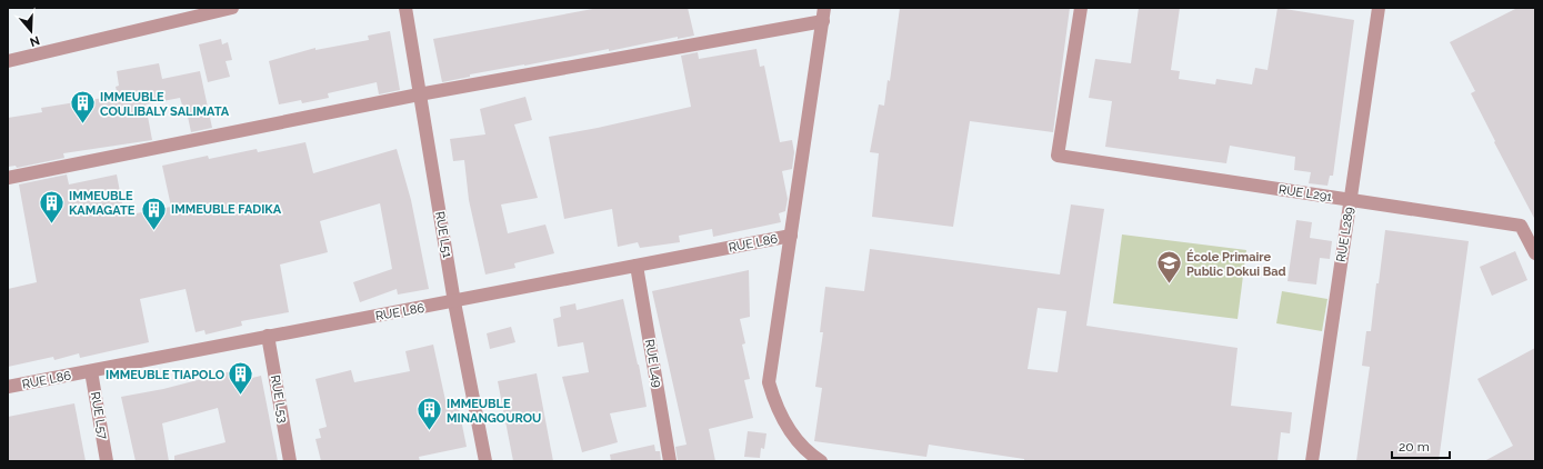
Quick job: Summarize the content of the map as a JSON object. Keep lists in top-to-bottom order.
{
  "streets": {
    "street": [
      "RUE L291",
      "RUE L51",
      "RUE L289",
      "RUE L86",
      "RUE L49",
      "RUE L53",
      "RUE L57"
    ]
  },
  "crossings": [
    ["RUE L291", "RUE L289"],
    ["RUE L51", "RUE L86"],
    ["RUE L86", "RUE L49"],
    ["RUE L86", "RUE L53"],
    ["RUE L86", "RUE L57"]
  ],
  "places": {
    "building": [
      "IMMEUBLE COULIBALY SALIMATA",
      "IMMEUBLE KAMAGATE",
      "IMMEUBLE FADIKA",
      "IMMEUBLE TIAPOLO",
      "IMMEUBLE MINANGOUROU"
    ],
    "school or university": ["École Primaire Public Dokui Bad"]
  },
  "scale_bar": "20 m",
  "north": "bottom"
}
